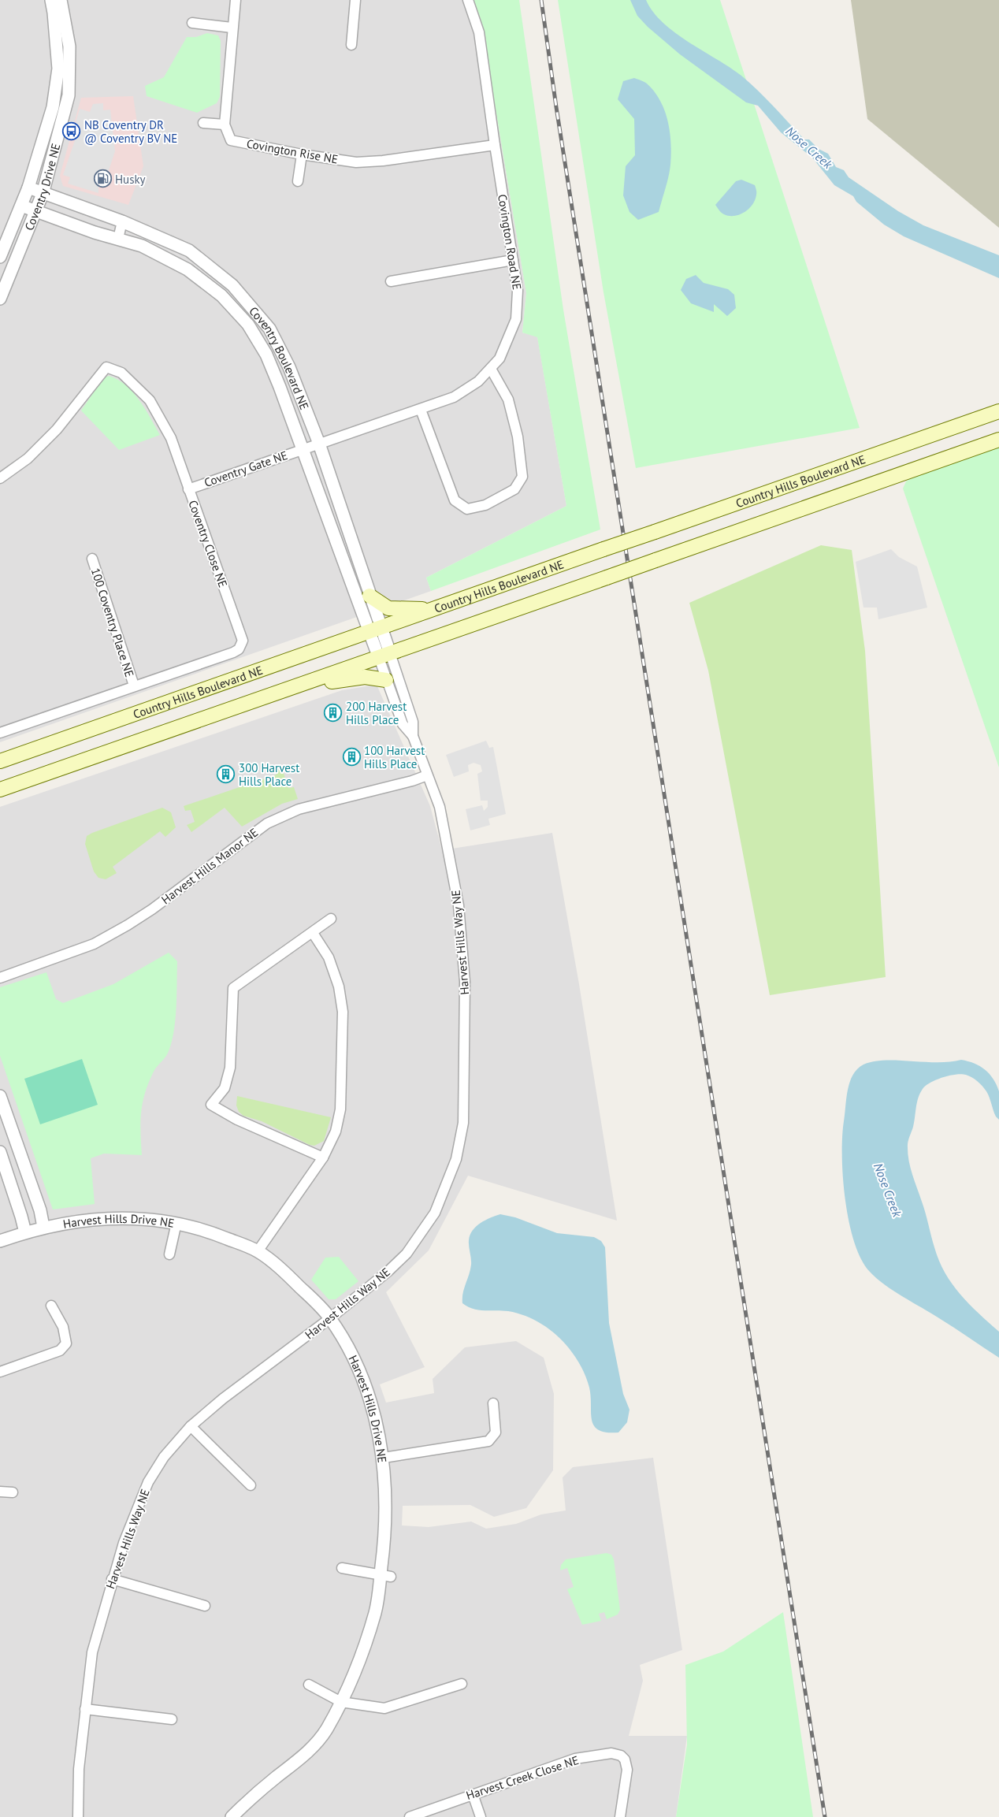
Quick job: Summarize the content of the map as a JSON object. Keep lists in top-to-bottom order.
{
  "streets": {
    "main road": ["Country Hills Boulevard NE"],
    "street": [
      "Covington Rise NE",
      "Coventry Drive NE",
      "Covington Road NE",
      "Coventry Boulevard NE",
      "Coventry Gate NE",
      "Coventry Close NE",
      "100 Coventry Place NE",
      "Harvest Hills Manor NE",
      "Harvest Hills Way NE",
      "Harvest Hills Drive NE",
      "Harvest Creek Close NE"
    ]
  },
  "crossings": [
    ["Covington Rise NE", "Covington Road NE"],
    ["Coventry Drive NE", "Coventry Boulevard NE"],
    ["Covington Road NE", "Coventry Boulevard NE"],
    ["Covington Road NE", "Coventry Gate NE"],
    ["Coventry Boulevard NE", "Coventry Gate NE"],
    ["Coventry Boulevard NE", "Country Hills Boulevard NE"],
    ["Coventry Boulevard NE", "Harvest Hills Way NE"],
    ["Coventry Gate NE", "Coventry Close NE"],
    ["Coventry Close NE", "100 Coventry Place NE"],
    ["Harvest Hills Manor NE", "Harvest Hills Way NE"],
    ["Harvest Hills Way NE", "Harvest Hills Drive NE"]
  ],
  "water": ["Nose Creek"],
  "places": {
    "bus stop": ["NB Coventry DR @ Coventry BV NE"],
    "fuel station": ["Husky"],
    "building": ["200 Harvest Hills Place", "100 Harvest Hills Place", "300 Harvest Hills Place"]
  }
}
